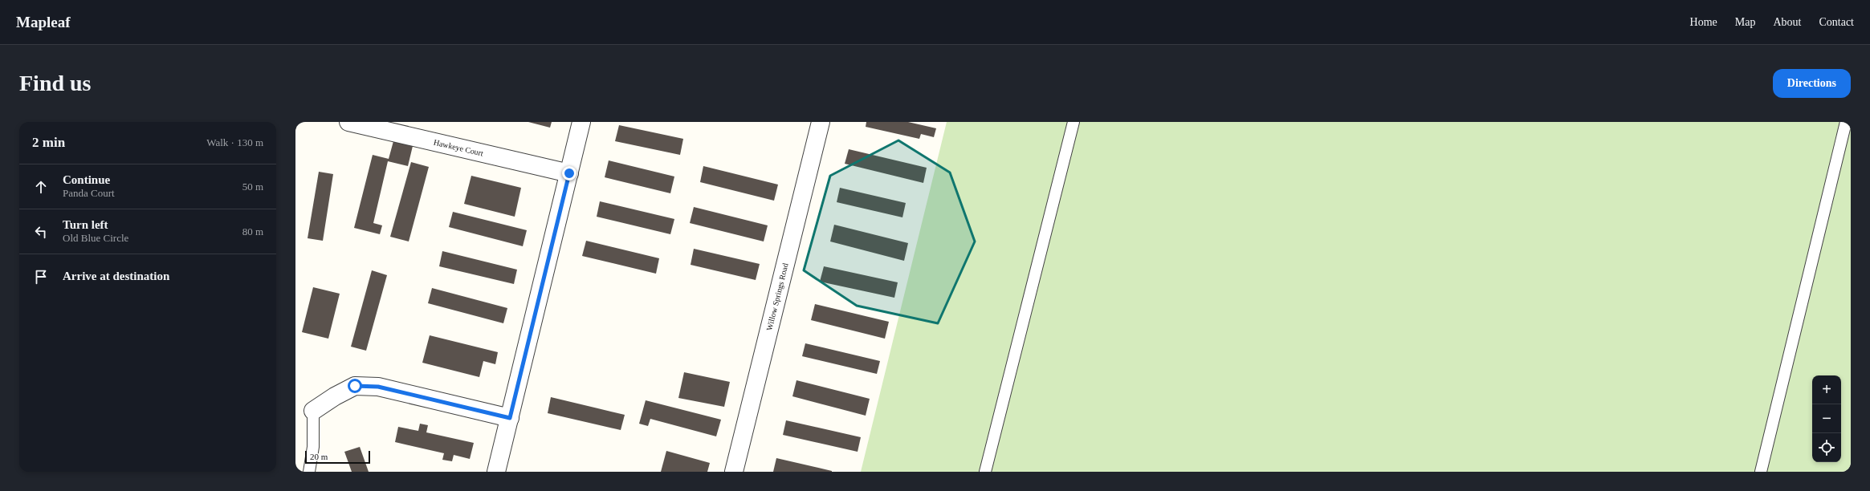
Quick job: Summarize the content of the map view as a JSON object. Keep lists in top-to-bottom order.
{
  "streets": {
    "street": ["Hawkeye Court", "Willow Springs Road"]
  },
  "scale_bar": "20 m",
  "page": {
    "header": "Mapleaf",
    "nav": [
      "Home",
      "Map",
      "About",
      "Contact"
    ],
    "buttons": "Directions",
    "title": "Find us",
    "heading": ["2 min", "Walk · 130 m"],
    "list": [
      ["Continue", "Panda Court", "50 m"],
      ["Turn left", "Old Blue Circle", "80 m"],
      "Arrive at destination"
    ],
    "map_buttons": ["+", "−"],
    "scale": "20 m"
  }
}
